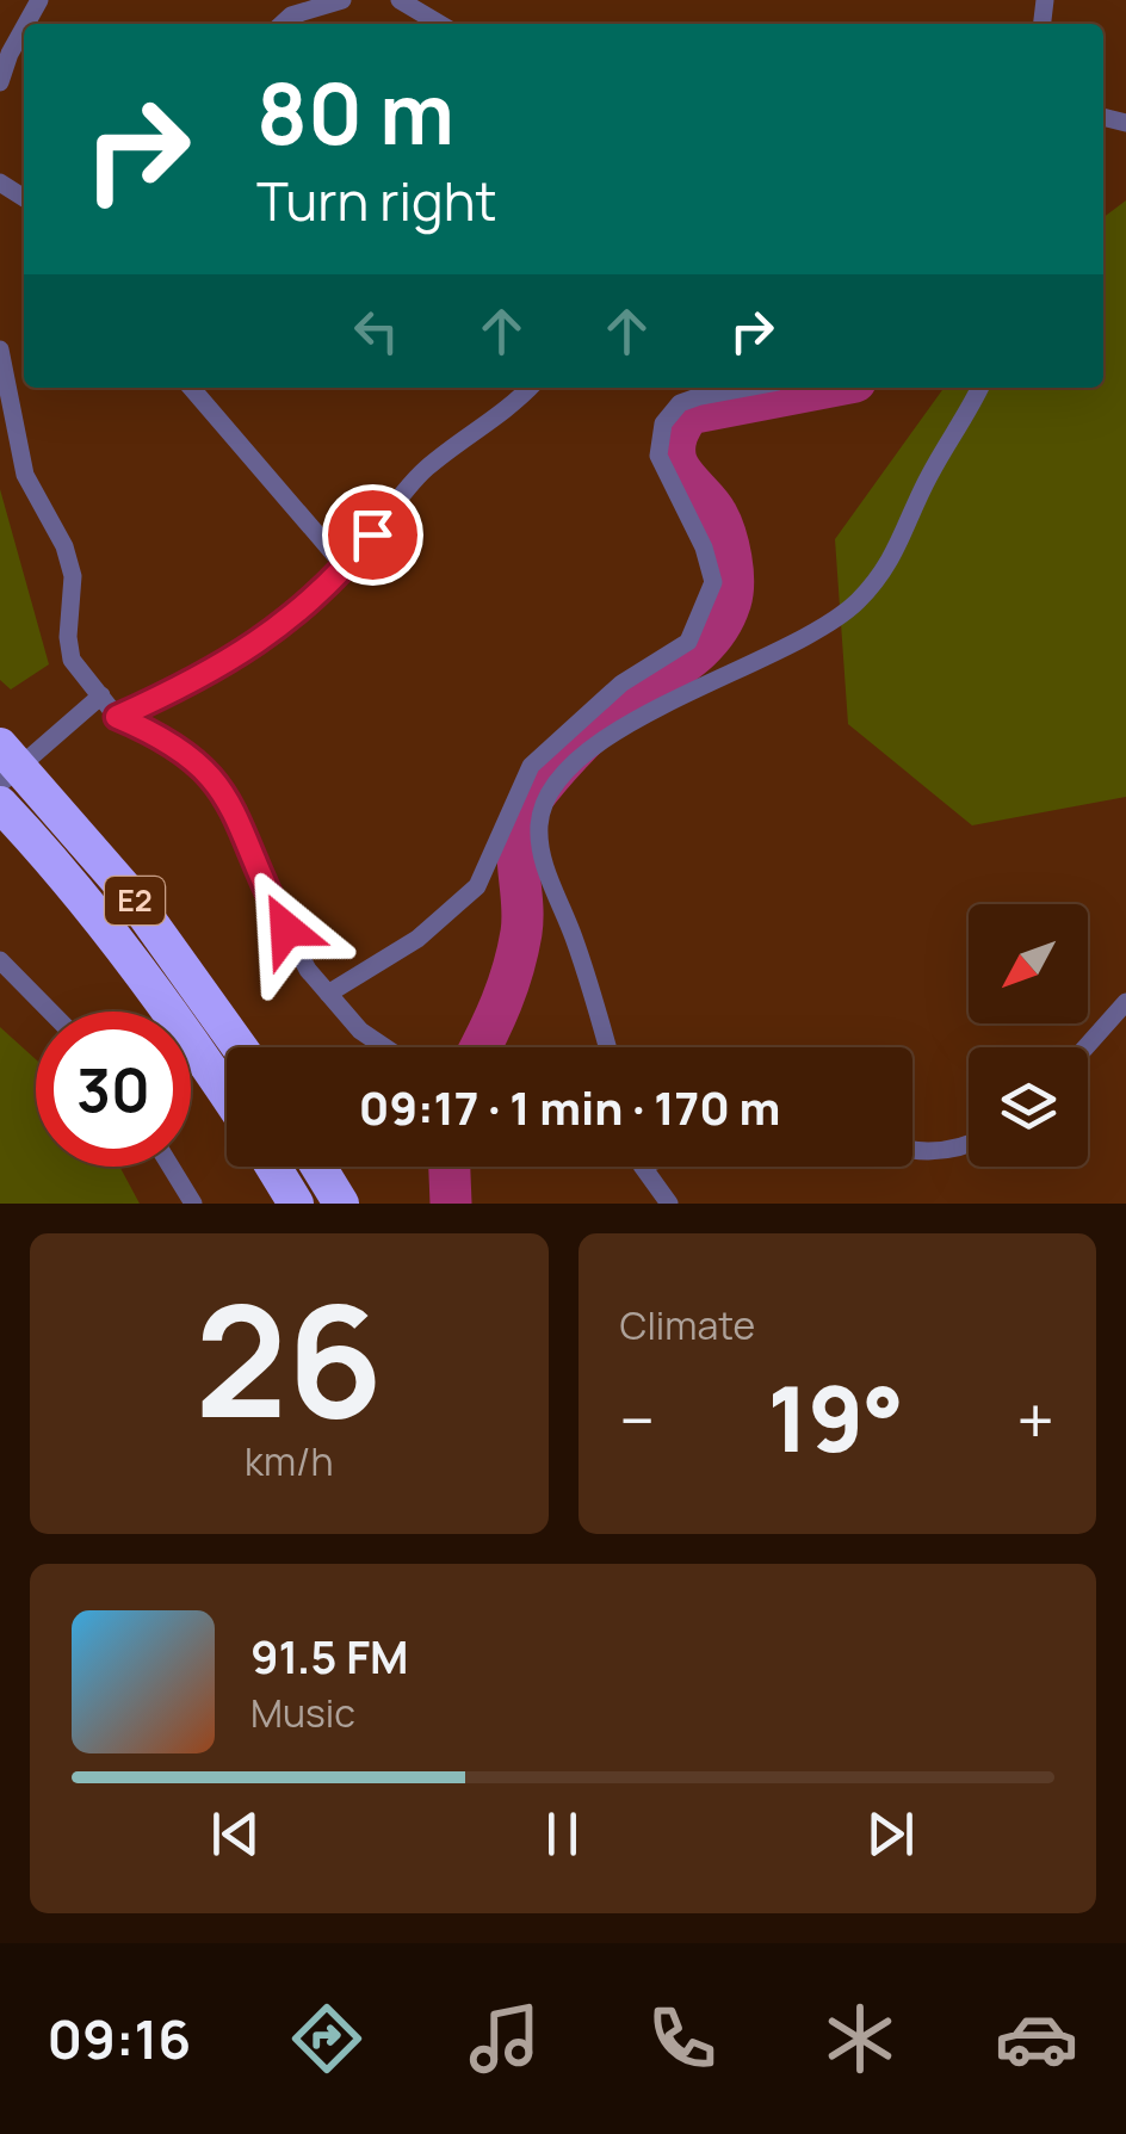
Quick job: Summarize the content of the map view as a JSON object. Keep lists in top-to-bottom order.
{
  "streets": {
    "highway": ["E2"]
  },
  "north": "bottom left",
  "page": {
    "turn": ["80 m", "Turn right"],
    "limit": "30",
    "trip": "09:17 · 1 min · 170 m",
    "tile": [
      ["26", "km/h"],
      "Climate"
    ],
    "heat": ["−", "19°", "+"],
    "song": ["91.5 FM", "Music"],
    "tabs": "09:16"
  }
}
